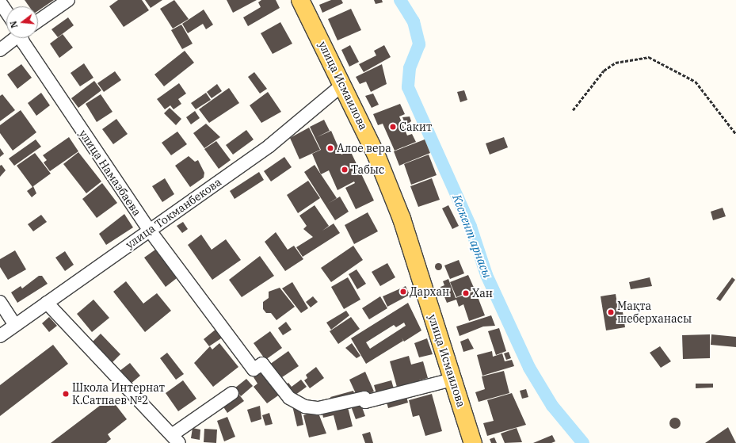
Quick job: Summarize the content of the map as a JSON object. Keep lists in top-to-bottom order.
{
  "streets": {
    "main road": ["улица Исмаилова"],
    "street": ["улица Намазбаева", "улица Токманбекова"]
  },
  "crossings": [
    ["улица Исмаилова", "улица Намазбаева"],
    ["улица Исмаилова", "улица Токманбекова"],
    ["улица Намазбаева", "улица Токманбекова"]
  ],
  "water": ["Кескент арнасы"],
  "places": [
    "Сакит",
    "Алое вера",
    "Табыс",
    "Дархан",
    "Хан",
    "Мақта шеберханасы",
    "Школа Интернат К.Сатпаев №2"
  ],
  "north": "left"
}
